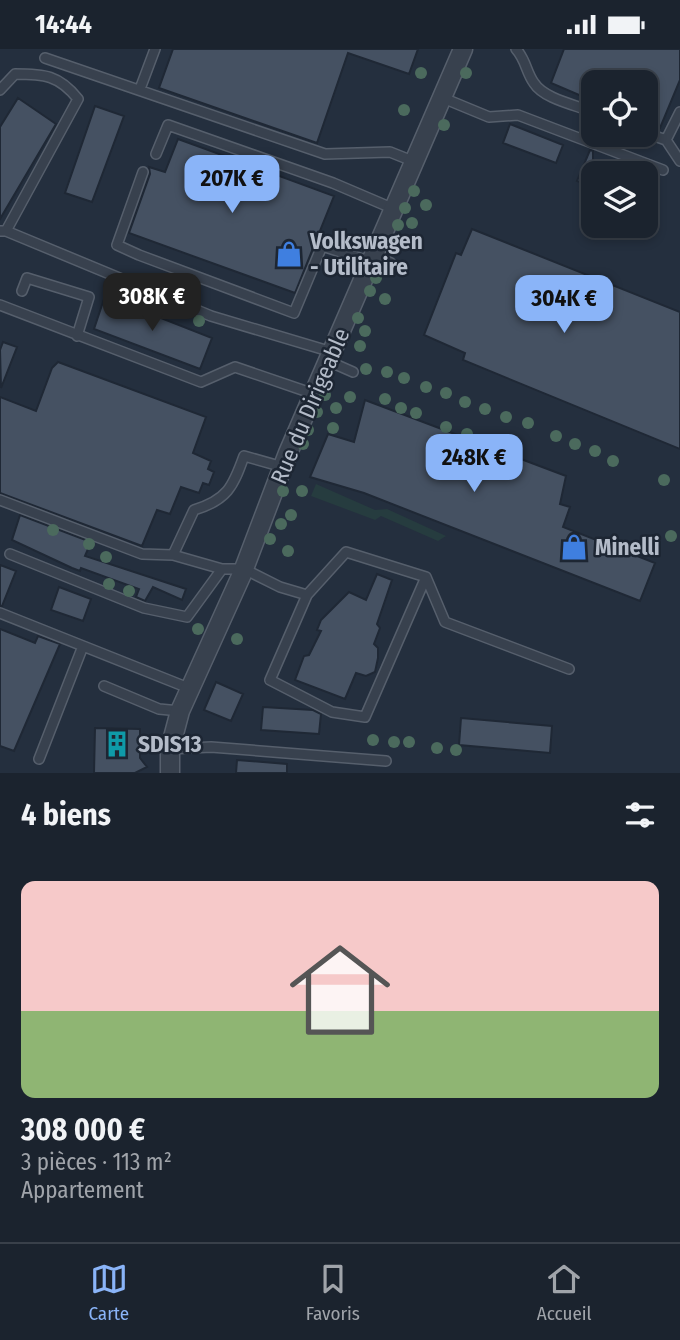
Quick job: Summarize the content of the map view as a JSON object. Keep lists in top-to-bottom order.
{
  "streets": {
    "street": ["Rue du Dirigeable"]
  },
  "places": {
    "shop": ["Volkswagen - Utilitaire", "Minelli"],
    "building": ["SDIS13"]
  },
  "page": {
    "status": "14:44",
    "price": [
      "207K €",
      "308K €",
      "304K €",
      "248K €"
    ],
    "heading": "4 biens",
    "list": [
      {
        "name": "308 000 €",
        "note": "3 pièces · 113 m² · Appartement"
      }
    ],
    "tabs": ["Carte", "Favoris", "Accueil"]
  }
}
